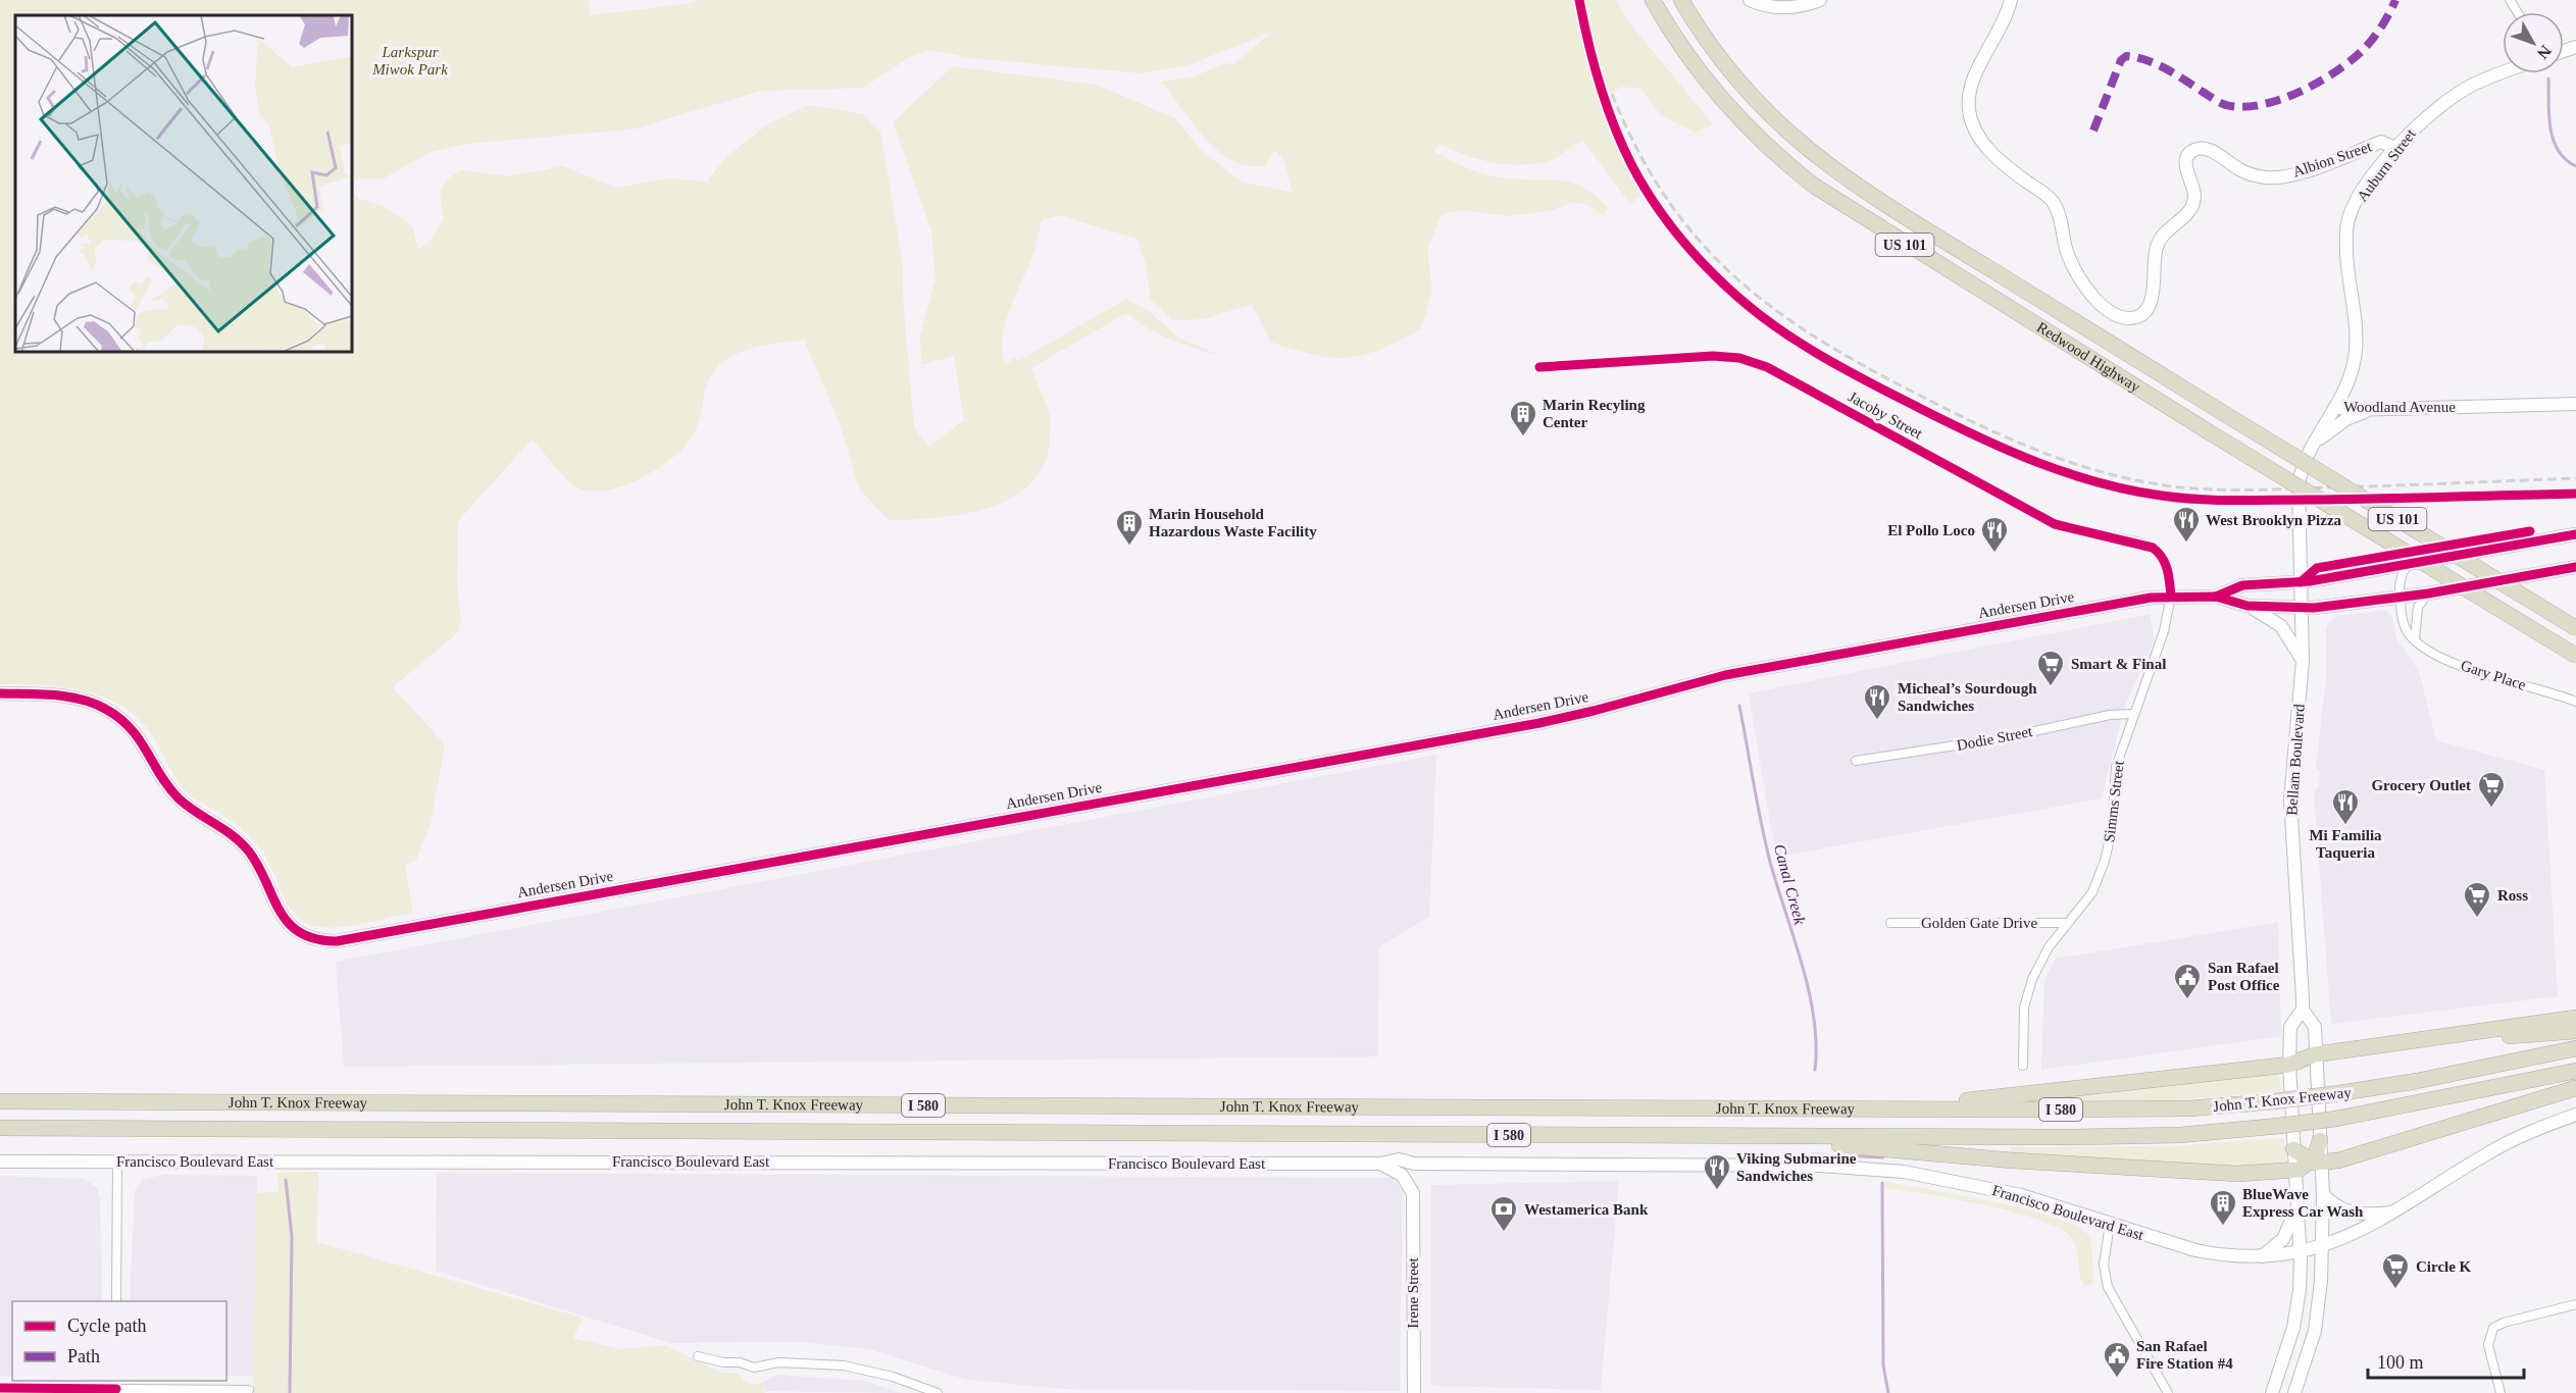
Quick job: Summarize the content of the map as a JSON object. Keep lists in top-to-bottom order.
{
  "streets": {
    "highway": [
      "US 101",
      "Redwood Highway",
      "John T. Knox Freeway",
      "I 580"
    ],
    "street": [
      "Albion Street",
      "Auburn Street",
      "Woodland Avenue",
      "Jacoby Street",
      "Andersen Drive",
      "Gary Place",
      "Dodie Street",
      "Bellam Boulevard",
      "Simms Street",
      "Golden Gate Drive",
      "Francisco Boulevard East",
      "Irene Street"
    ]
  },
  "crossings": [
    ["Albion Street", "Auburn Street"],
    ["Auburn Street", "Woodland Avenue"],
    ["Woodland Avenue", "Andersen Drive"],
    ["Woodland Avenue", "Bellam Boulevard"],
    ["Jacoby Street", "Andersen Drive"],
    ["Jacoby Street", "Simms Street"],
    ["Andersen Drive", "Bellam Boulevard"],
    ["Andersen Drive", "Simms Street"],
    ["Dodie Street", "Simms Street"],
    ["Bellam Boulevard", "Francisco Boulevard East"],
    ["Simms Street", "Golden Gate Drive"],
    ["Francisco Boulevard East", "Irene Street"]
  ],
  "water": ["Canal Creek"],
  "parks": ["Larkspur Miwok Park"],
  "places": {
    "building": ["Marin Recyling Center", "Marin Household Hazardous Waste Facility", "BlueWave Express Car Wash"],
    "restaurant": [
      "West Brooklyn Pizza",
      "El Pollo Loco",
      "Micheal’s Sourdough Sandwiches",
      "Mi Familia Taqueria",
      "Viking Submarine Sandwiches"
    ],
    "supermarket": [
      "Smart & Final",
      "Grocery Outlet",
      "Ross",
      "Circle K"
    ],
    "public building": ["San Rafael Post Office", "San Rafael Fire Station #4"],
    "bank": ["Westamerica Bank"]
  },
  "legend": ["Cycle path", "Path"],
  "scale_bar": "100 m",
  "north": "bottom right"
}
